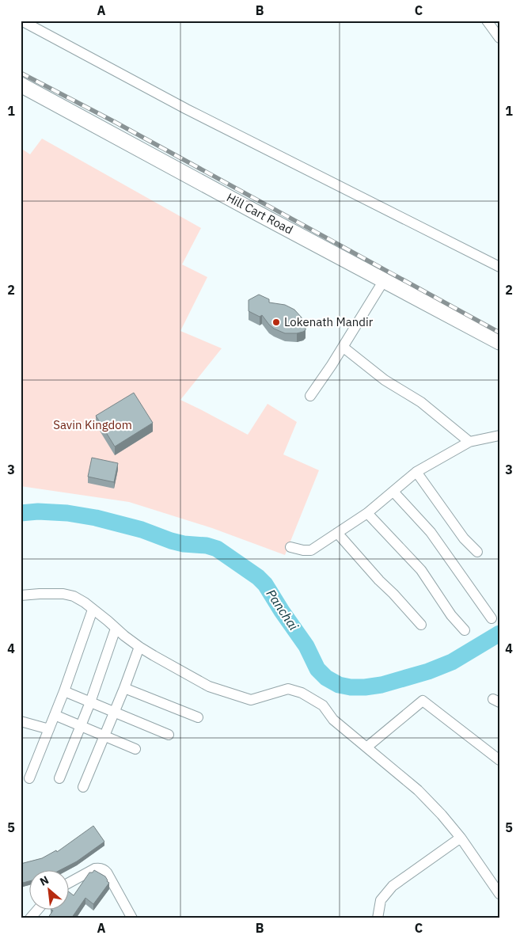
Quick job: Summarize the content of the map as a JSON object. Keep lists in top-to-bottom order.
{
  "streets": {
    "highway": ["Hill Cart Road"]
  },
  "water": ["Panchai"],
  "parks": ["Savin Kingdom"],
  "places": ["Lokenath Mandir"],
  "north": "top left",
  "grid": {
    "columns": ["A", "B", "C"],
    "rows": [
      "1",
      "2",
      "3",
      "4",
      "5"
    ]
  }
}
